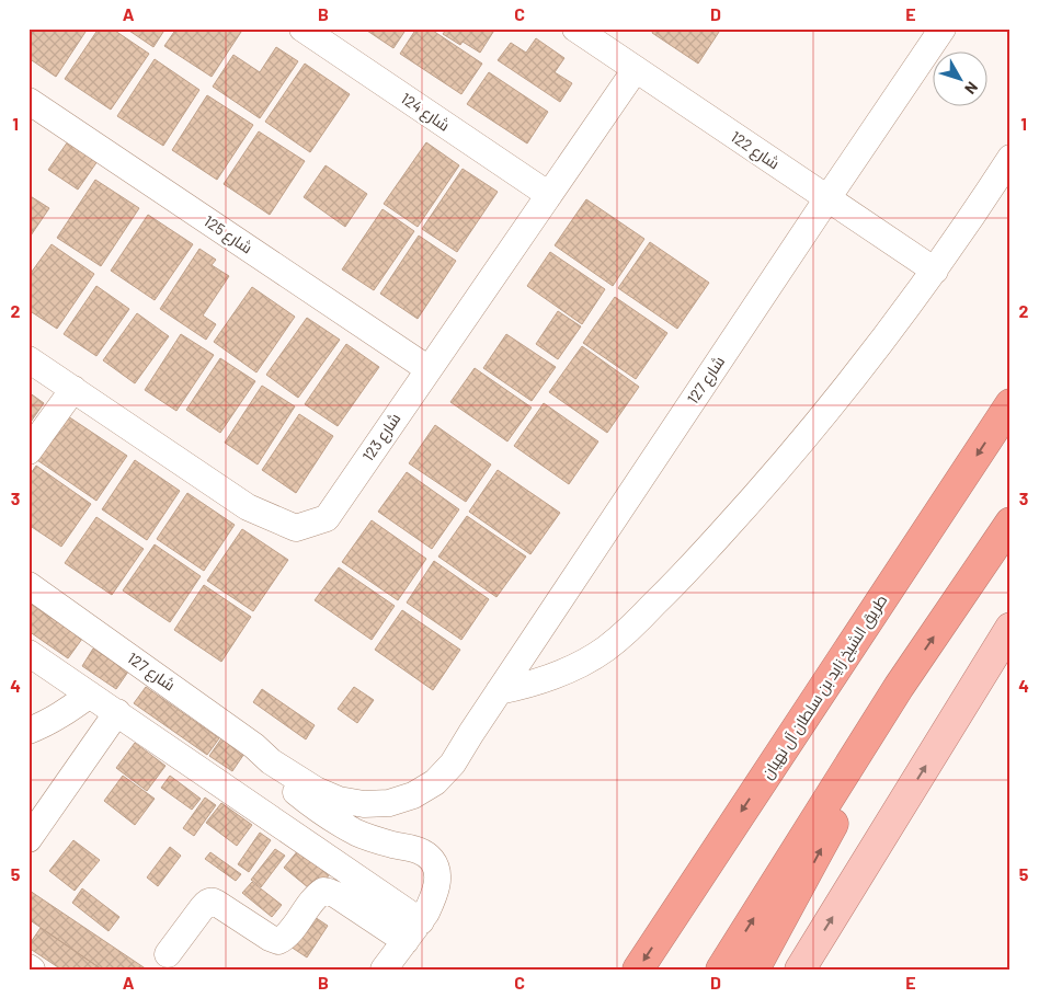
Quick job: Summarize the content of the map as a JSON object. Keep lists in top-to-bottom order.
{
  "streets": {
    "highway": ["طريق الشيخ زايد بن سلطان آل نهيان"],
    "street": [
      "شارع 124",
      "شارع 122",
      "شارع 125",
      "شارع 127",
      "شارع 123"
    ]
  },
  "crossings": [
    ["شارع 124", "شارع 123"],
    ["شارع 122", "شارع 127"],
    ["شارع 122", "شارع 123"],
    ["شارع 125", "شارع 123"]
  ],
  "north": "bottom right",
  "grid": {
    "columns": [
      "A",
      "B",
      "C",
      "D",
      "E"
    ],
    "rows": [
      "1",
      "2",
      "3",
      "4",
      "5"
    ]
  }
}
